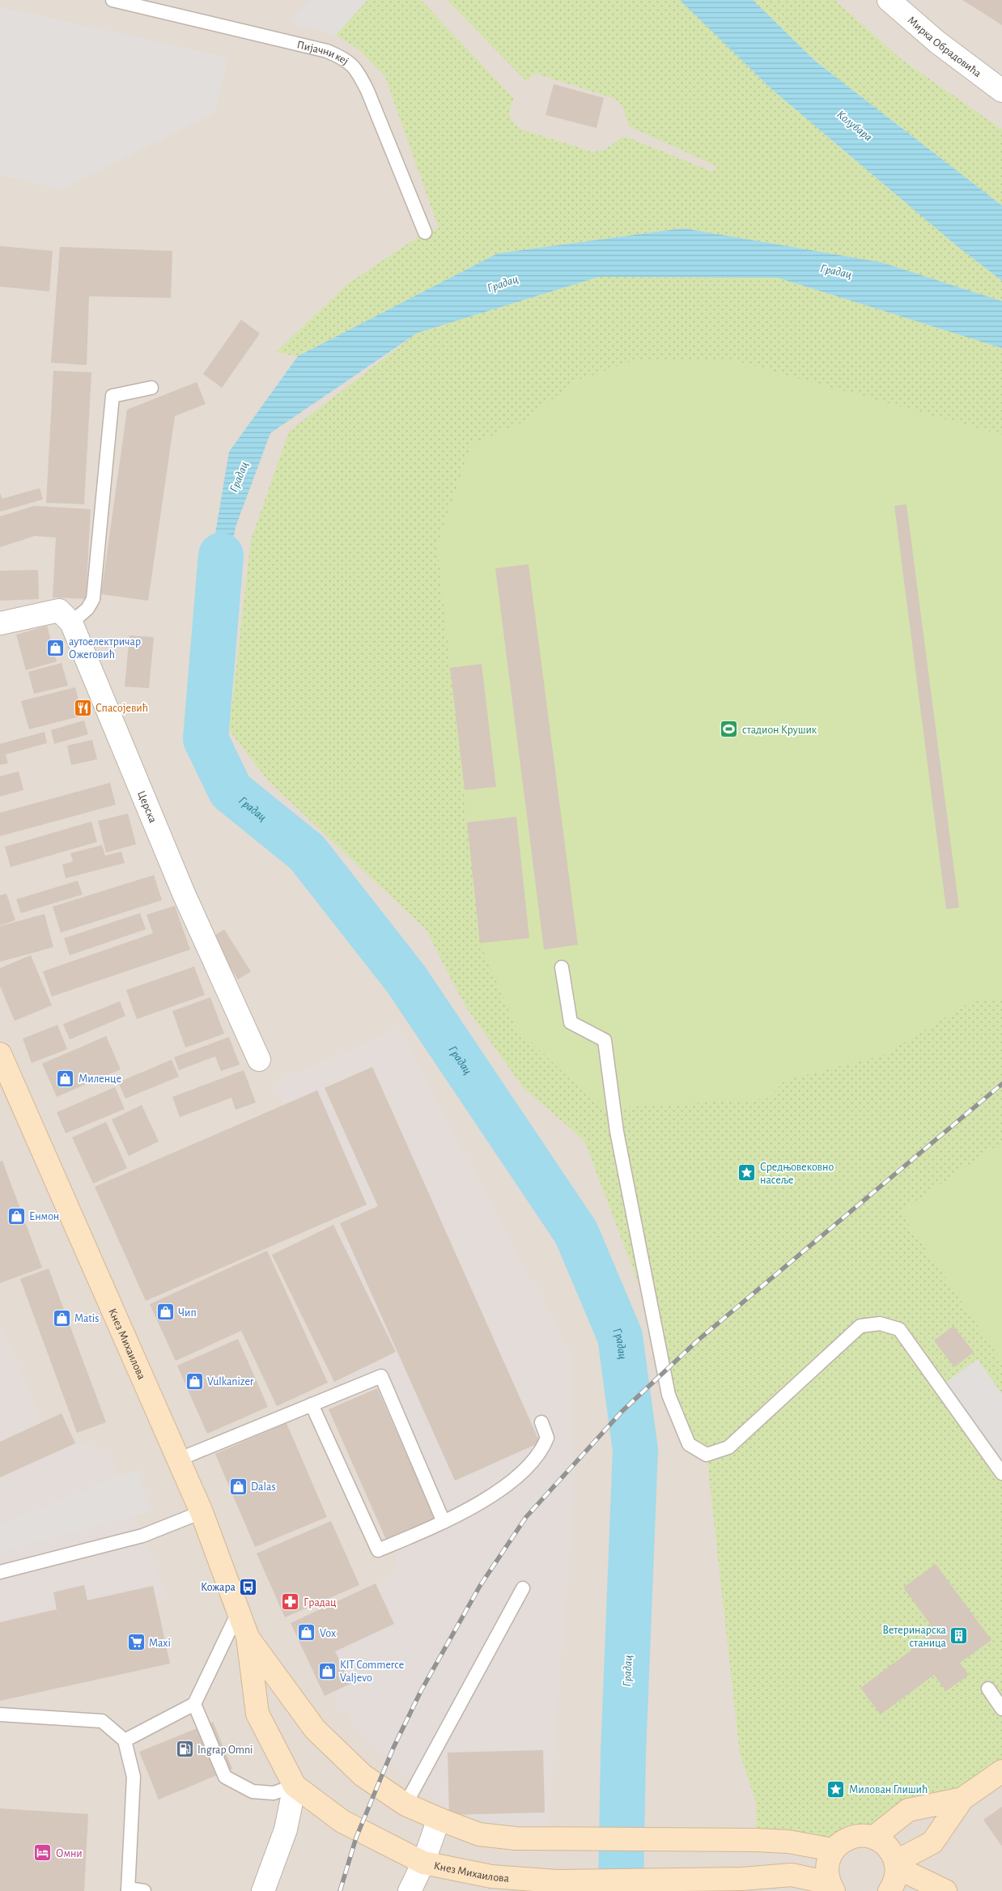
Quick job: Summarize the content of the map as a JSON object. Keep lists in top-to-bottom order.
{
  "streets": {
    "main road": ["Кнез Михаилова"],
    "street": ["Мирка Обрадовића", "Церска"],
    "lane": ["Пијачни кеј"]
  },
  "water": ["Колубара", "Градац"],
  "places": {
    "shop": [
      "аутоелектричар Ожеговић",
      "Миленце",
      "Енмон",
      "Чип",
      "Matis",
      "Vulkanizer",
      "Dalas",
      "Vox",
      "KIT Commerce Valjevo"
    ],
    "restaurant": ["Спасојевић"],
    "sports": ["стадион Крушик"],
    "place": ["Средњовековно насеље", "Милован Глишић"],
    "bus stop": ["Кожара"],
    "pharmacy": ["Градац"],
    "building": ["Ветеринарска станица"],
    "supermarket": ["Maxi"],
    "fuel station": ["Ingrap Omni"],
    "hotel": ["Омни"]
  }
}
